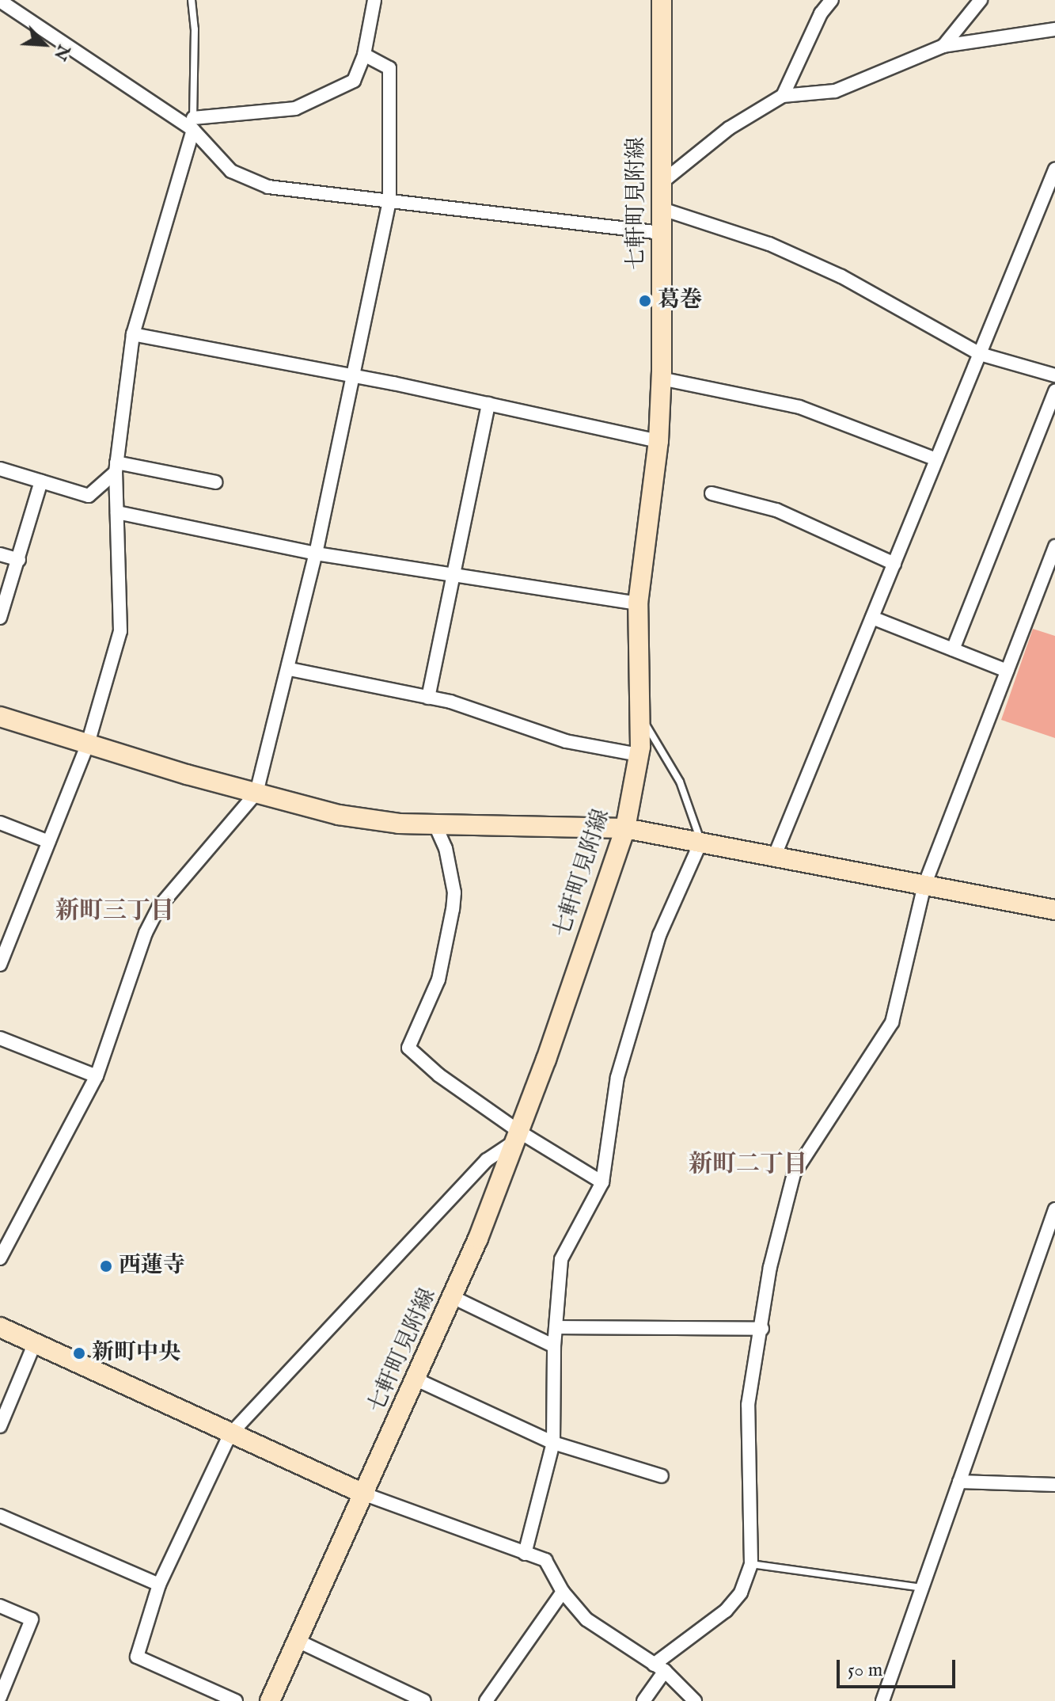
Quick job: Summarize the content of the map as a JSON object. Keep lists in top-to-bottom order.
{
  "streets": {
    "main road": ["七軒町見附線"]
  },
  "districts": ["新町三丁目", "新町二丁目"],
  "places": ["葛巻", "西蓮寺", "新町中央"],
  "scale_bar": "50 m",
  "north": "bottom right"
}
